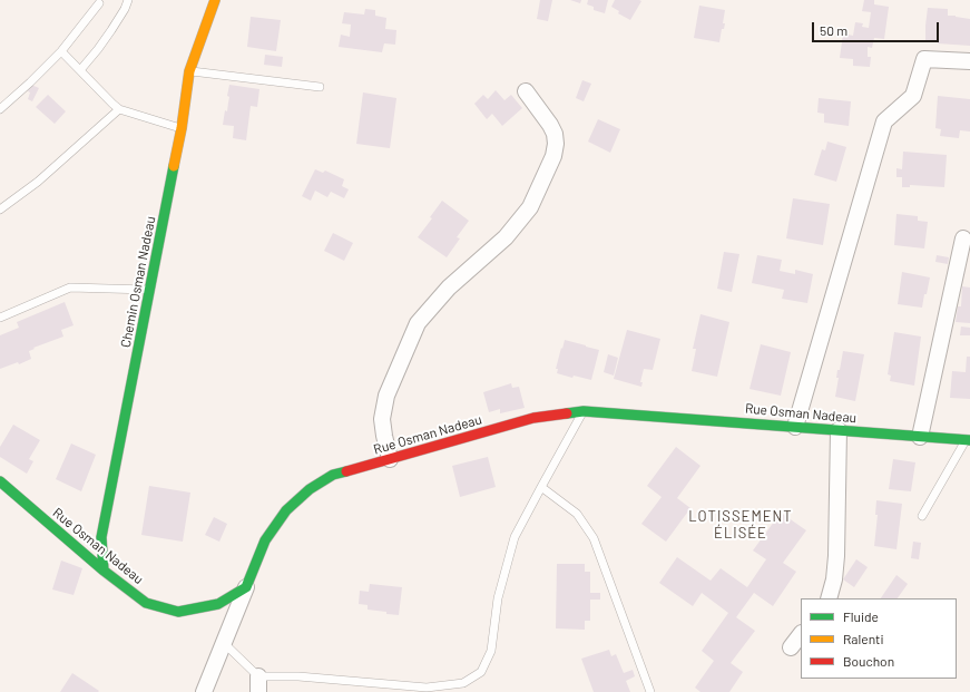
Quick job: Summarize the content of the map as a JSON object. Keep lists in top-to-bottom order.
{
  "streets": {
    "street": ["Chemin Osman Nadeau", "Rue Osman Nadeau"]
  },
  "crossings": [
    ["Chemin Osman Nadeau", "Rue Osman Nadeau"]
  ],
  "districts": ["LOTISSEMENT ÉLISÉE"],
  "legend": ["Fluide", "Ralenti", "Bouchon"],
  "scale_bar": "50 m"
}
